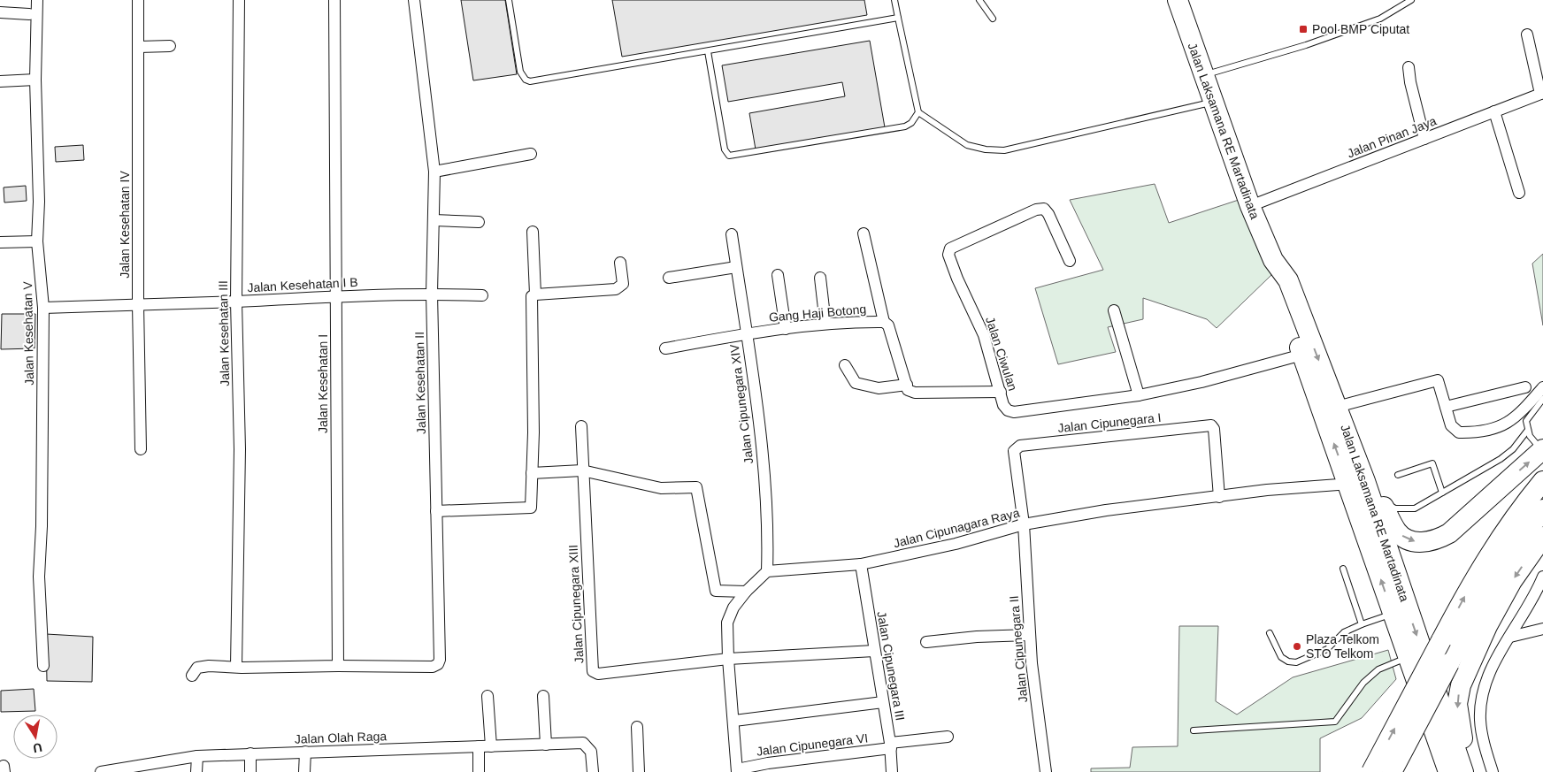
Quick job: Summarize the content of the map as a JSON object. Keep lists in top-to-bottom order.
{
  "streets": {
    "highway": ["Jalan Laksamana RE Martadinata"],
    "street": [
      "Jalan Pinan Jaya",
      "Jalan Kesehatan IV",
      "Jalan Kesehatan I B",
      "Gang Haji Botong",
      "Jalan Kesehatan V",
      "Jalan Kesehatan III",
      "Jalan Ciwulan",
      "Jalan Kesehatan II",
      "Jalan Kesehatan I",
      "Jalan Cipunegara XIV",
      "Jalan Cipunegara I",
      "Jalan Cipunagara Raya",
      "Jalan Cipunegara XIII",
      "Jalan Cipunegara II",
      "Jalan Cipunegara III",
      "Jalan Olah Raga",
      "Jalan Cipunegara VI"
    ]
  },
  "crossings": [
    ["Jalan Laksamana RE Martadinata", "Jalan Pinan Jaya"],
    ["Jalan Laksamana RE Martadinata", "Jalan Ciwulan"],
    ["Jalan Laksamana RE Martadinata", "Jalan Cipunagara Raya"],
    ["Jalan Kesehatan IV", "Jalan Kesehatan I B"],
    ["Jalan Kesehatan I B", "Jalan Kesehatan V"],
    ["Jalan Kesehatan I B", "Jalan Kesehatan III"],
    ["Jalan Kesehatan I B", "Jalan Kesehatan II"],
    ["Jalan Kesehatan I B", "Jalan Kesehatan I"],
    ["Gang Haji Botong", "Jalan Cipunegara XIV"],
    ["Jalan Kesehatan II", "Jalan Kesehatan I"],
    ["Jalan Cipunegara XIV", "Jalan Cipunagara Raya"],
    ["Jalan Cipunegara I", "Jalan Cipunagara Raya"],
    ["Jalan Cipunegara I", "Jalan Cipunegara II"],
    ["Jalan Cipunagara Raya", "Jalan Cipunegara II"],
    ["Jalan Cipunagara Raya", "Jalan Cipunegara III"],
    ["Jalan Cipunegara III", "Jalan Cipunegara VI"]
  ],
  "places": {
    "transit": ["Pool BMP Ciputat"],
    "other": ["Plaza Telkom STO Telkom"]
  },
  "north": "bottom"
}
